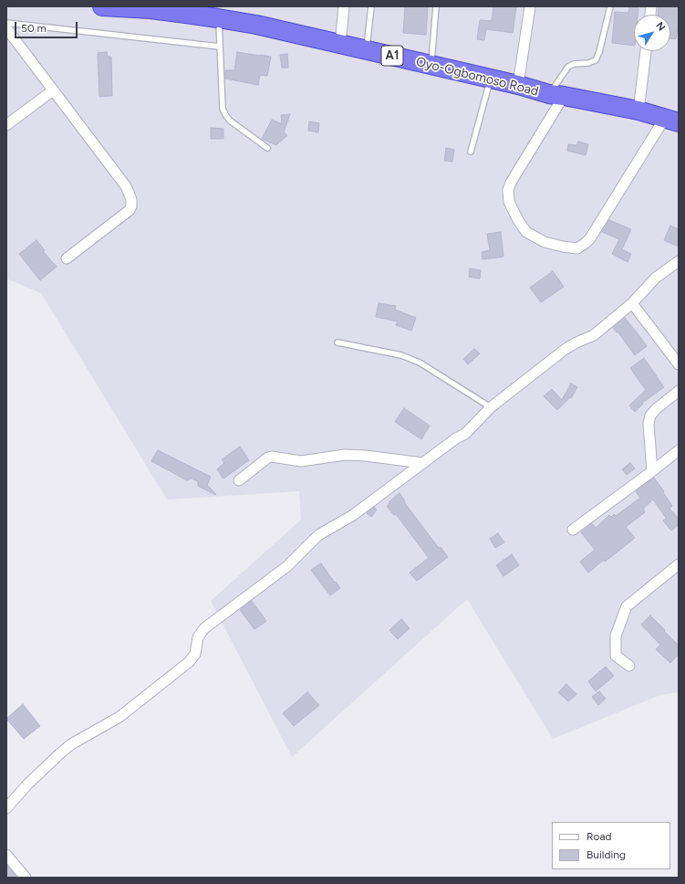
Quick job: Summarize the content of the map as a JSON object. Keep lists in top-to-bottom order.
{
  "streets": {
    "highway": ["A1", "Oyo-Ogbomoso Road"]
  },
  "legend": ["Road", "Building"],
  "scale_bar": "50 m",
  "north": "top right"
}
